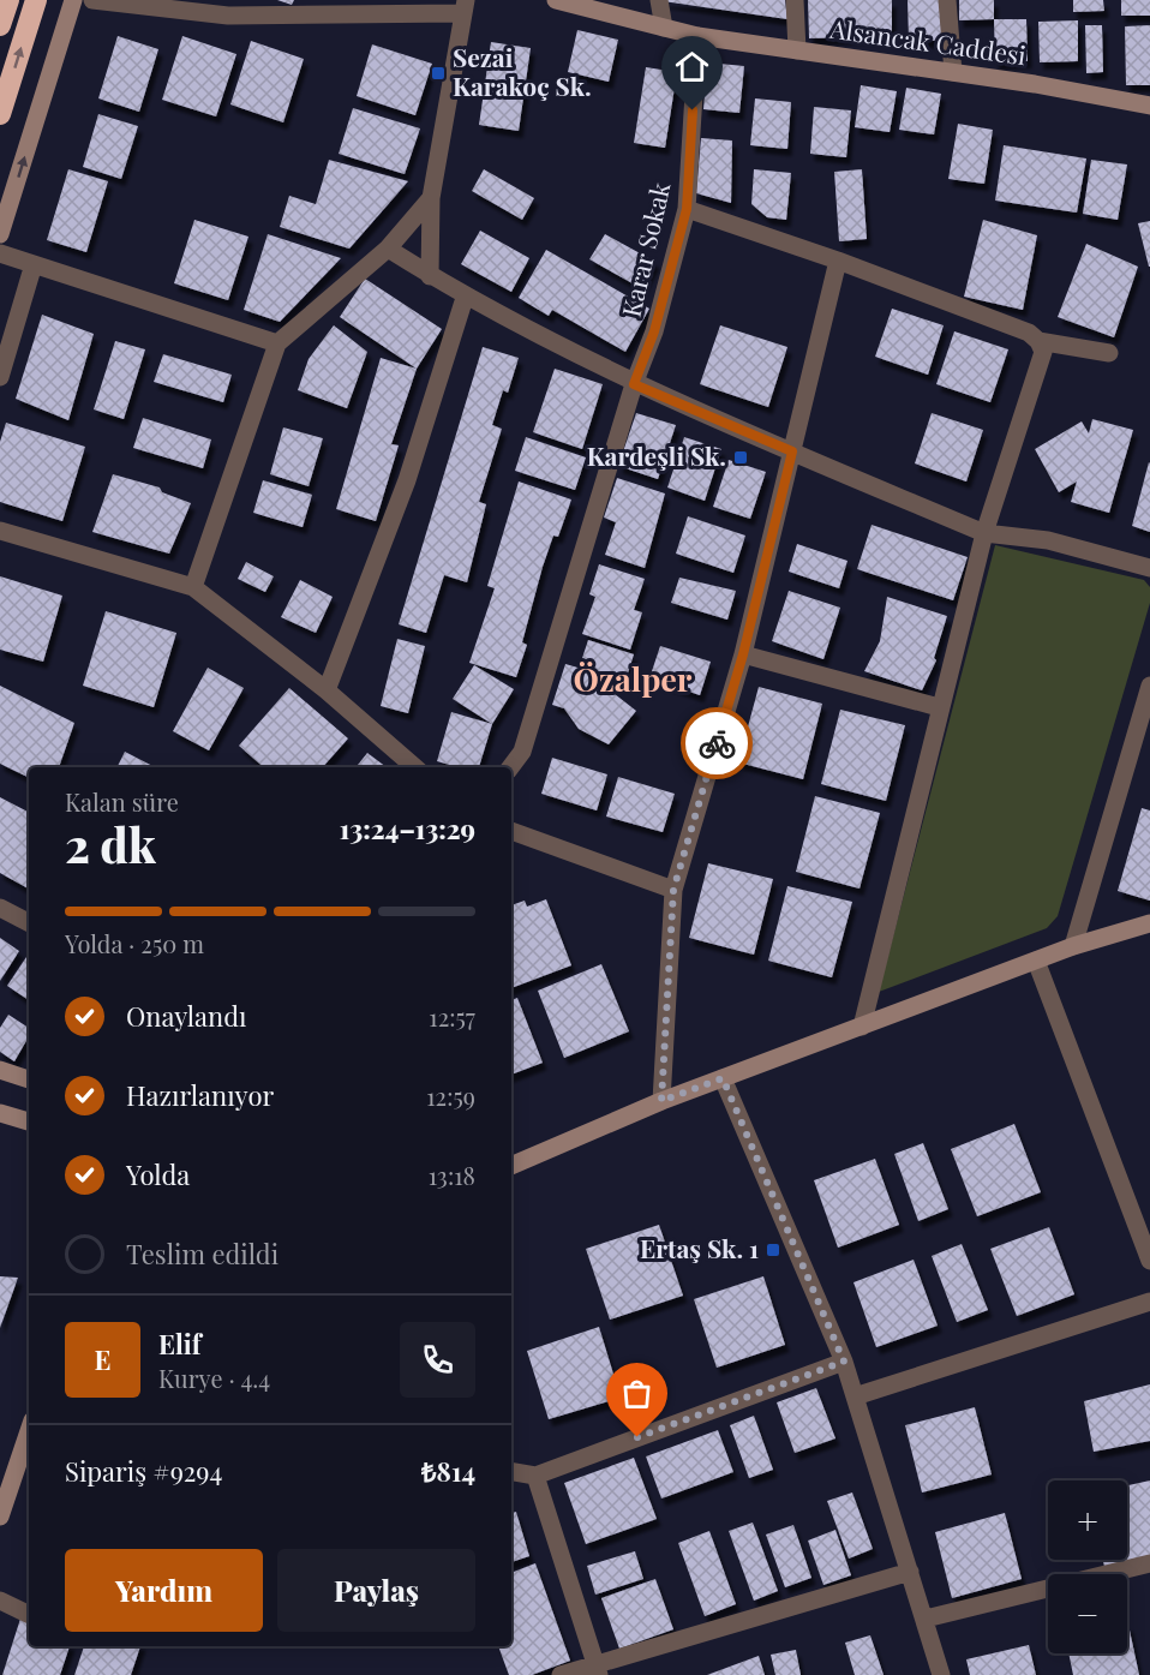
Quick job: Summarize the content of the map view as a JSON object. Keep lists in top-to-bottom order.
{
  "streets": {
    "street": ["Alsancak Caddesi", "Karar Sokak"]
  },
  "crossings": [
    ["Alsancak Caddesi", "Karar Sokak"]
  ],
  "districts": ["Özalper"],
  "places": {
    "transit": ["Sezai Karakoç Sk.", "Kardeşli Sk.", "Ertaş Sk. 1"]
  },
  "page": {
    "heading": ["2 dk", "Kalan süre", "13:24–13:29"],
    "panel": [
      "Elif",
      "Kurye · 4.4",
      "Sipariş #9294",
      "₺814"
    ],
    "bar": "Yolda · 250 m",
    "list": [
      ["Onaylandı", "12:57"],
      ["Hazırlanıyor", "12:59"],
      ["Yolda", "13:18"],
      "Teslim edildi"
    ],
    "round": "E",
    "map_buttons": ["+", "−"],
    "buttons": ["Yardım", "Paylaş"]
  }
}
